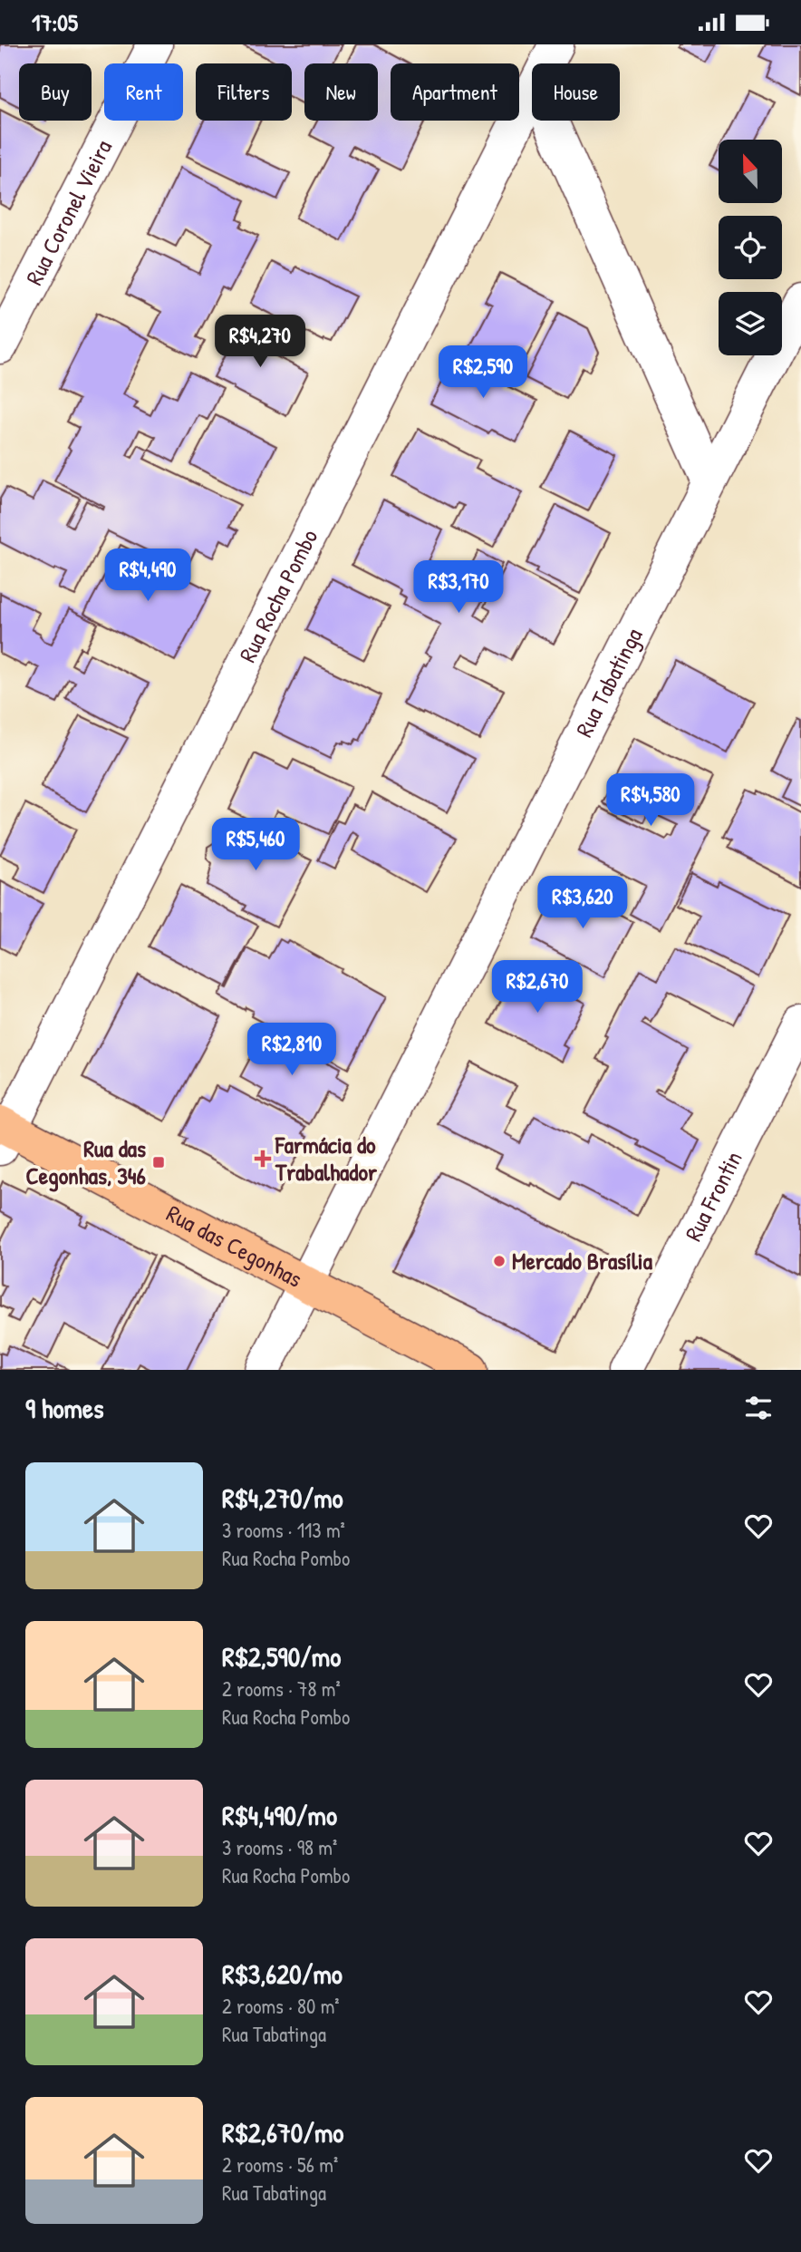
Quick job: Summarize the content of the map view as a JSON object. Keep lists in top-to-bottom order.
{
  "streets": {
    "main road": ["Rua das Cegonhas"],
    "street": [
      "Rua Coronel Vieira",
      "Rua Rocha Pombo",
      "Rua Tabatinga",
      "Rua Frontin"
    ]
  },
  "crossings": [
    ["Rua Rocha Pombo", "Rua das Cegonhas"],
    ["Rua Tabatinga", "Rua das Cegonhas"]
  ],
  "places": {
    "health": ["Farmácia do Trabalhador"],
    "transit": ["Rua das Cegonhas, 346"],
    "other": ["Mercado Brasília"]
  },
  "north": "top",
  "page": {
    "status": "17:05",
    "chip": [
      "Buy",
      "Rent",
      "Filters",
      "New",
      "Apartment",
      "House"
    ],
    "price": [
      "R$4,270",
      "R$2,590",
      "R$4,490",
      "R$3,170",
      "R$4,580",
      "R$5,460",
      "R$3,620",
      "R$2,670",
      "R$2,810"
    ],
    "heading": "9 homes",
    "list": [
      {
        "name": "R$4,270/mo",
        "note": "3 rooms · 113 m² · Rua Rocha Pombo"
      },
      {
        "name": "R$2,590/mo",
        "note": "2 rooms · 78 m² · Rua Rocha Pombo"
      },
      {
        "name": "R$4,490/mo",
        "note": "3 rooms · 98 m² · Rua Rocha Pombo"
      },
      {
        "name": "R$3,620/mo",
        "note": "2 rooms · 80 m² · Rua Tabatinga"
      },
      {
        "name": "R$2,670/mo",
        "note": "2 rooms · 56 m² · Rua Tabatinga"
      }
    ]
  }
}
